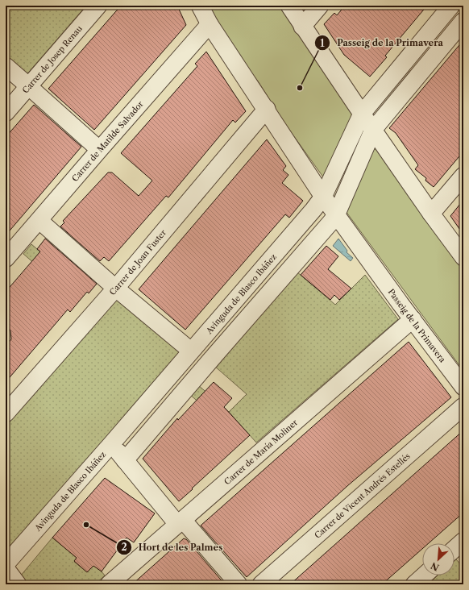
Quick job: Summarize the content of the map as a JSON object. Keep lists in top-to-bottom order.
{
  "streets": {
    "street": [
      "Carrer de Josep Renau",
      "Carrer de Matilde Salvador",
      "Carrer de Joan Fuster",
      "Avinguda de Blasco Ibáñez",
      "Passeig de la Primavera",
      "Carrer de María Moliner",
      "Carrer de Vicent Andrés Estellés"
    ]
  },
  "crossings": [
    ["Carrer de Matilde Salvador", "Passeig de la Primavera"],
    ["Carrer de Joan Fuster", "Passeig de la Primavera"],
    ["Avinguda de Blasco Ibáñez", "Passeig de la Primavera"],
    ["Passeig de la Primavera", "Carrer de María Moliner"]
  ],
  "places": ["Passeig de la Primavera", "Hort de les Palmes"],
  "north": "bottom left"
}
